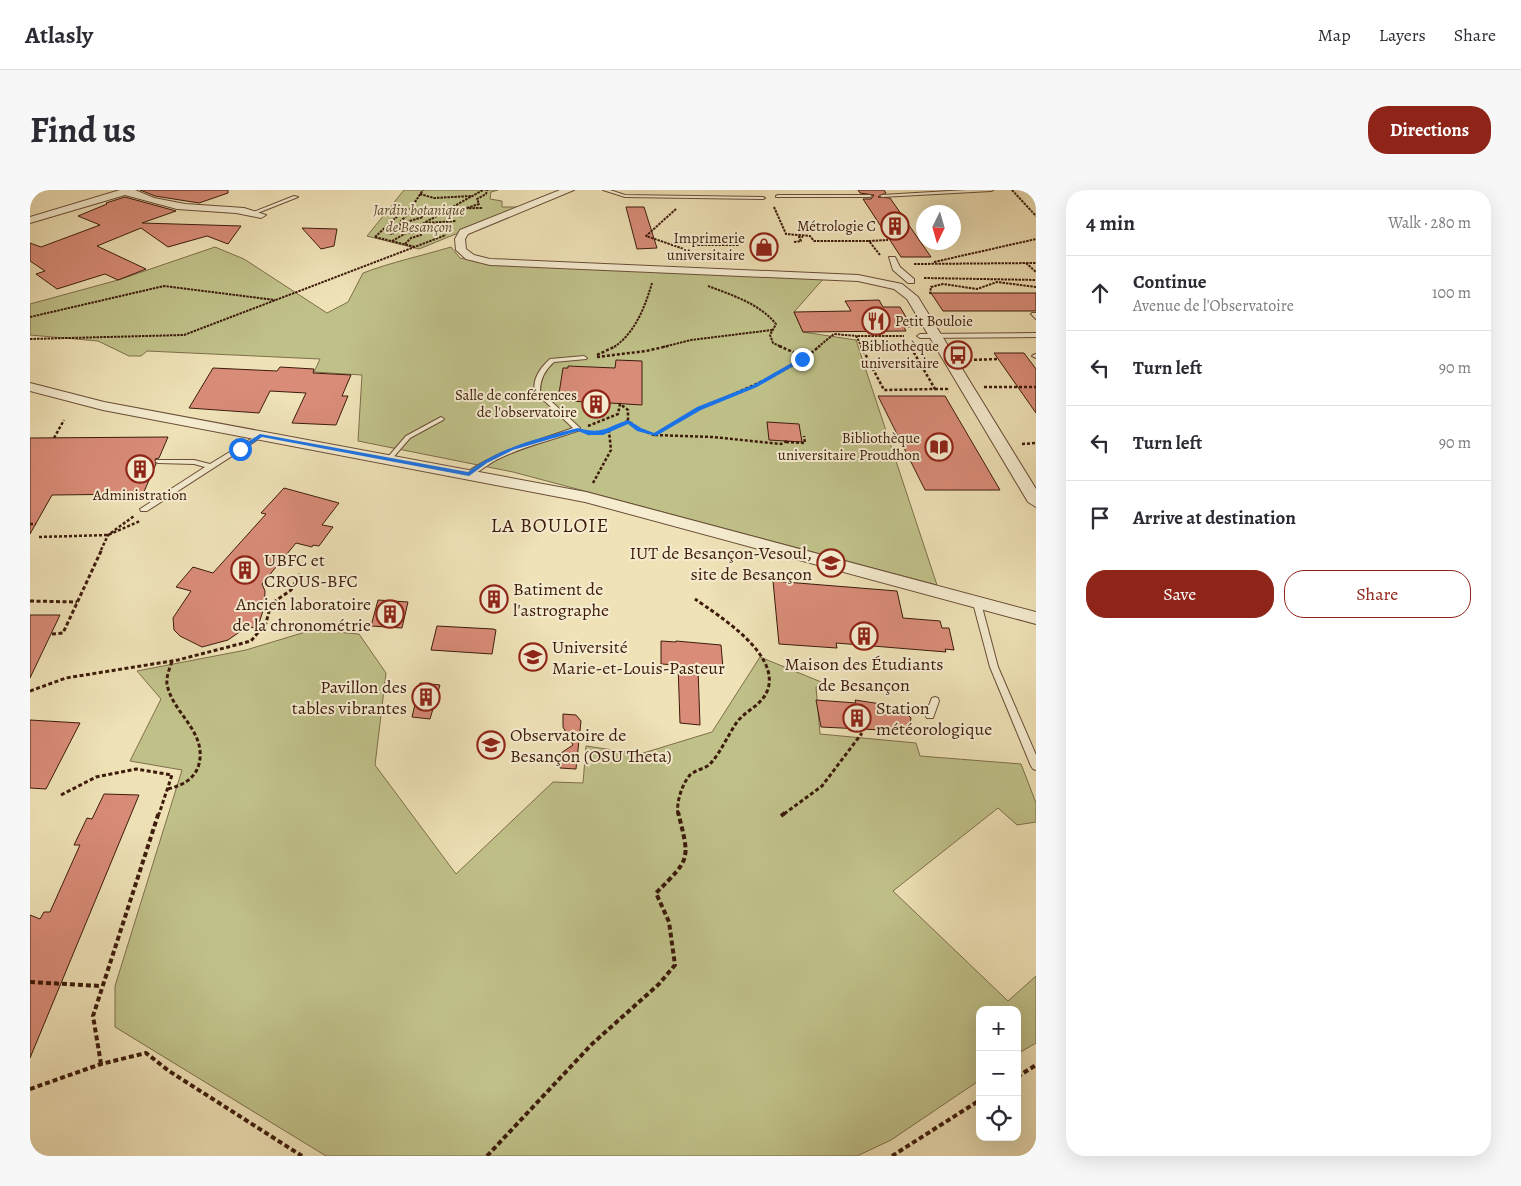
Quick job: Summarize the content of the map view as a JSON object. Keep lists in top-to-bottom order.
{
  "districts": ["LA BOULOIE"],
  "parks": ["Jardin botanique de Besançon"],
  "places": {
    "building": [
      "Métrologie C",
      "Salle de conférences de l'observatoire",
      "Administration",
      "UBFC et CROUS-BFC",
      "Batiment de l'astrographe",
      "Ancien laboratoire de la chronométrie",
      "Maison des Étudiants de Besançon",
      "Pavillon des tables vibrantes",
      "Station météorologique"
    ],
    "shop": ["Imprimerie universitaire"],
    "restaurant": ["Petit Bouloie"],
    "bus stop": ["Bibliothèque universitaire"],
    "library": ["Bibliothèque universitaire Proudhon"],
    "school or university": ["IUT de Besançon-Vesoul, site de Besançon", "Université Marie-et-Louis-Pasteur", "Observatoire de Besançon (OSU Theta)"]
  },
  "north": "bottom",
  "page": {
    "header": "Atlasly",
    "nav": ["Map", "Layers", "Share"],
    "title": "Find us",
    "buttons": [
      "Directions",
      ["Save", "Share"]
    ],
    "heading": ["4 min", "Walk · 280 m"],
    "list": [
      ["Continue", "Avenue de l'Observatoire", "100 m"],
      ["Turn left", "90 m"],
      ["Turn left", "90 m"],
      "Arrive at destination"
    ],
    "map_buttons": ["+", "−"]
  }
}
